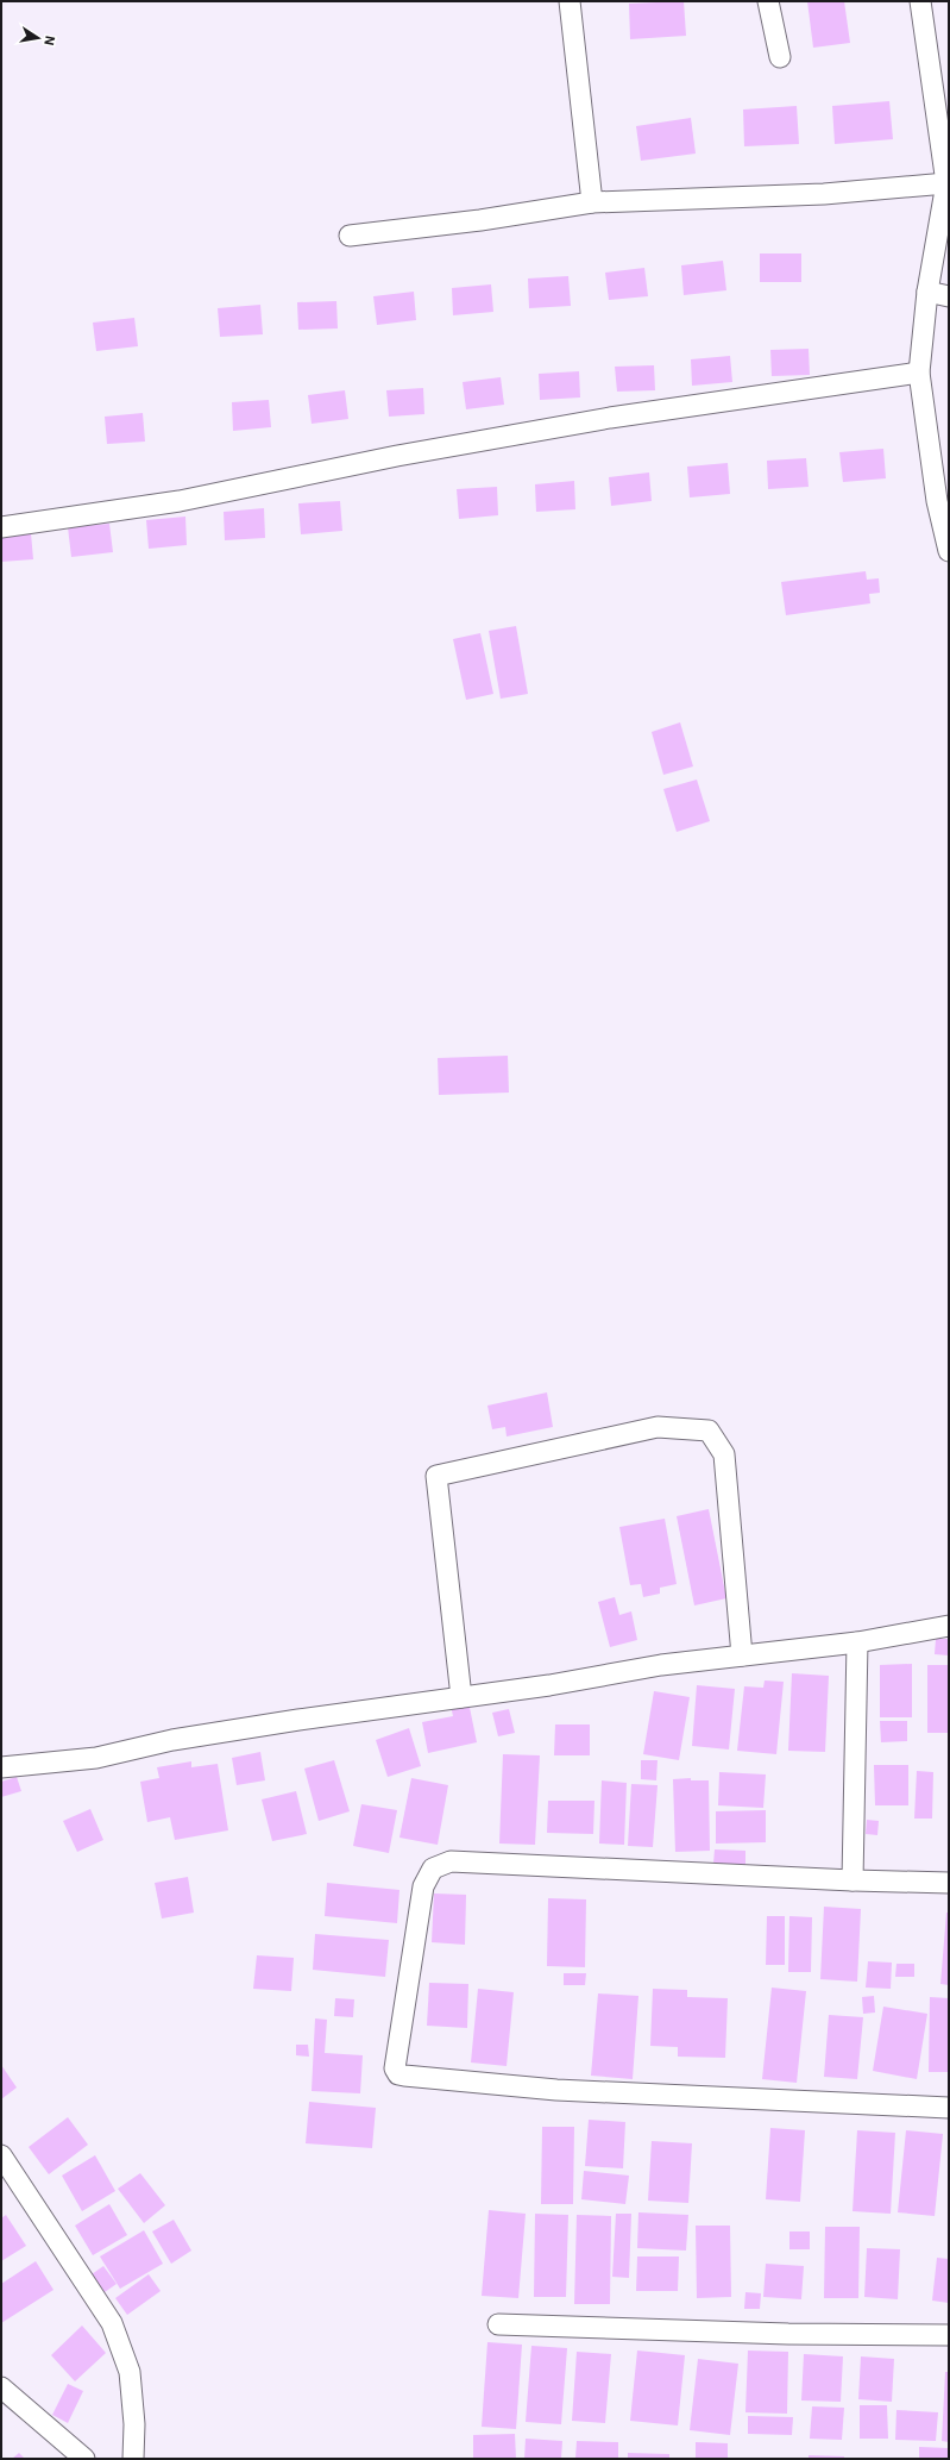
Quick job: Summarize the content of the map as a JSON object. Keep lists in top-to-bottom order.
{
  "north": "right"
}
